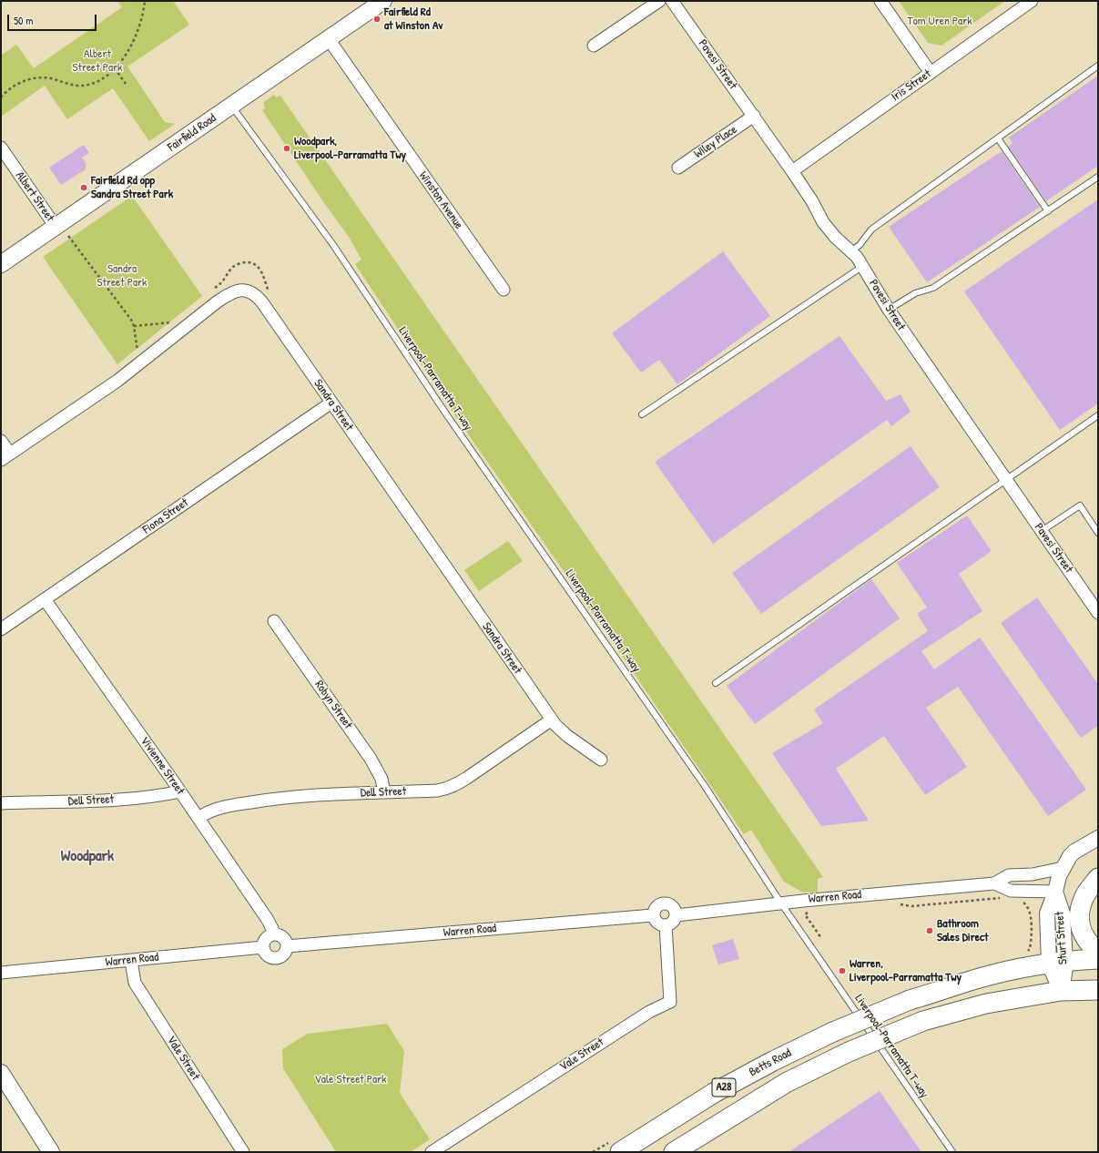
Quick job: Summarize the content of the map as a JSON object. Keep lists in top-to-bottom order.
{
  "streets": {
    "highway": ["Betts Road", "A28"],
    "main road": ["Fairfield Road", "Sturt Street"],
    "street": [
      "Pavesi Street",
      "Iris Street",
      "Wiley Place",
      "Albert Street",
      "Winston Avenue",
      "Sandra Street",
      "Fiona Street",
      "Robyn Street",
      "Vivienne Street",
      "Dell Street",
      "Warren Road",
      "Vale Street"
    ],
    "lane": ["Liverpool–Parramatta T-way"]
  },
  "crossings": [
    ["Pavesi Street", "Iris Street"],
    ["Pavesi Street", "Wiley Place"],
    ["Fairfield Road", "Albert Street"],
    ["Fairfield Road", "Winston Avenue"],
    ["Fairfield Road", "Liverpool–Parramatta T-way"],
    ["Liverpool–Parramatta T-way", "Warren Road"],
    ["Sandra Street", "Fiona Street"],
    ["Sandra Street", "Dell Street"],
    ["Fiona Street", "Vivienne Street"],
    ["Robyn Street", "Dell Street"],
    ["Vivienne Street", "Dell Street"],
    ["Vivienne Street", "Warren Road"],
    ["Warren Road", "Sturt Street"],
    ["Warren Road", "Vale Street"],
    ["Sturt Street", "Betts Road"],
    ["Sturt Street", "A28"],
    ["Betts Road", "A28"]
  ],
  "districts": ["Woodpark"],
  "parks": [
    "Tom Uren Park",
    "Albert Street Park",
    "Sandra Street Park",
    "Vale Street Park"
  ],
  "places": [
    "Fairfield Rd at Winston Av",
    "Woodpark, Liverpool-Parramatta Twy",
    "Fairfield Rd opp Sandra Street Park",
    "Bathroom Sales Direct",
    "Warren, Liverpool-Parramatta Twy"
  ],
  "scale_bar": "50 m"
}
